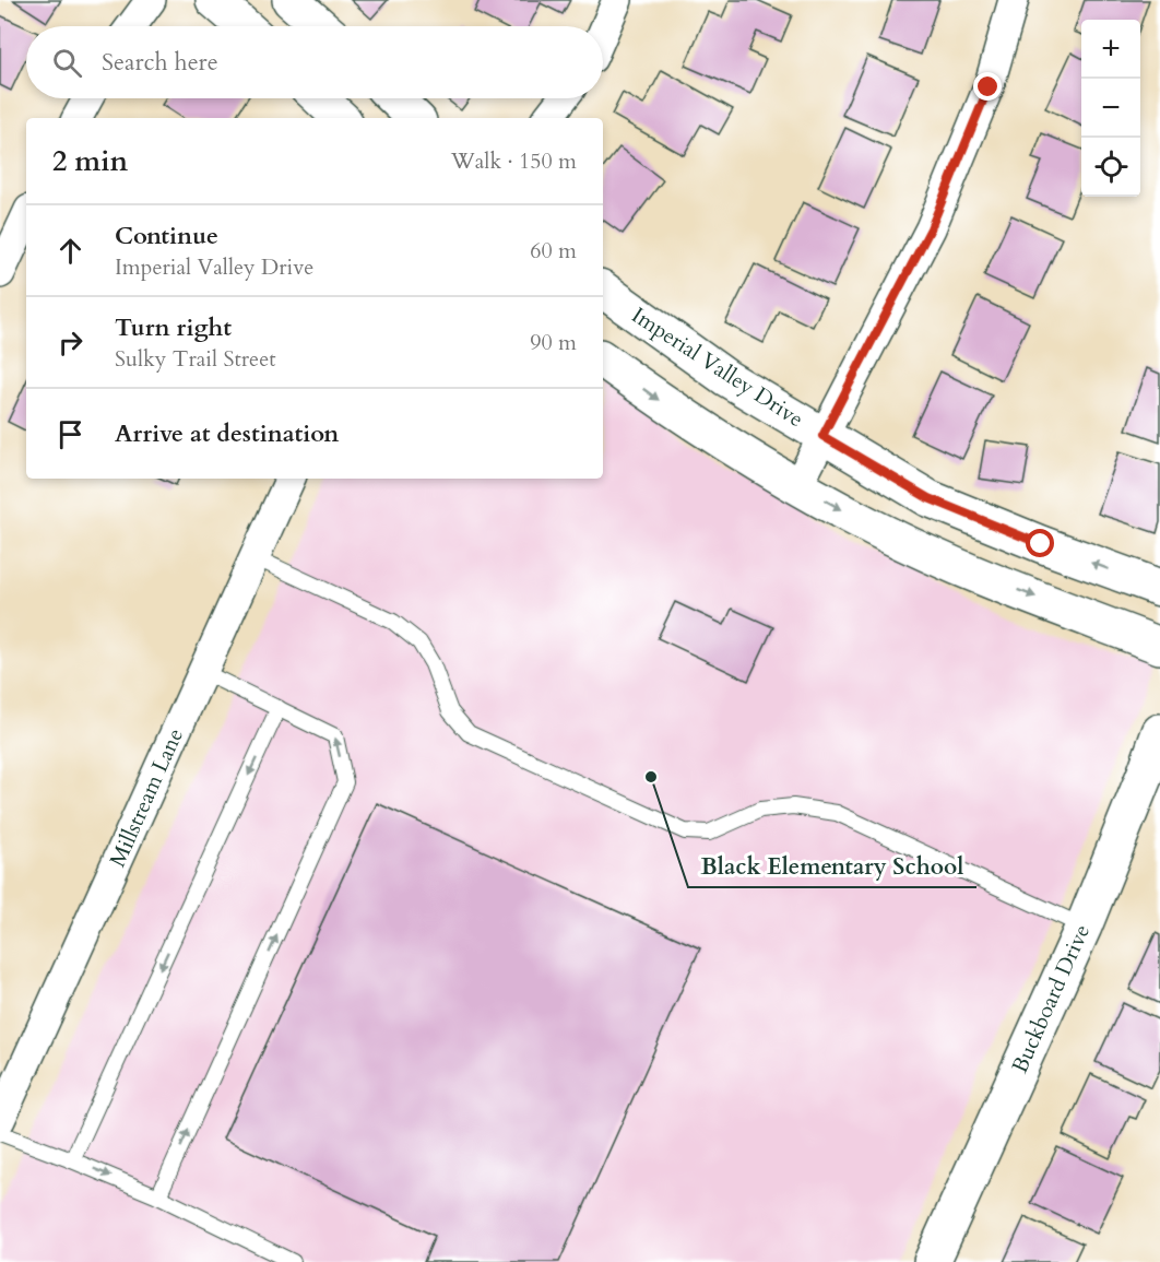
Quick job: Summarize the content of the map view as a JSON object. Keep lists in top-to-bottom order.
{
  "streets": {
    "street": ["Imperial Valley Drive", "Millstream Lane", "Buckboard Drive"]
  },
  "places": ["Black Elementary School"],
  "page": {
    "map_buttons": ["+", "−"],
    "search": "Search here",
    "heading": ["2 min", "Walk · 150 m"],
    "list": [
      ["Continue", "Imperial Valley Drive", "60 m"],
      ["Turn right", "Sulky Trail Street", "90 m"],
      "Arrive at destination"
    ]
  }
}
